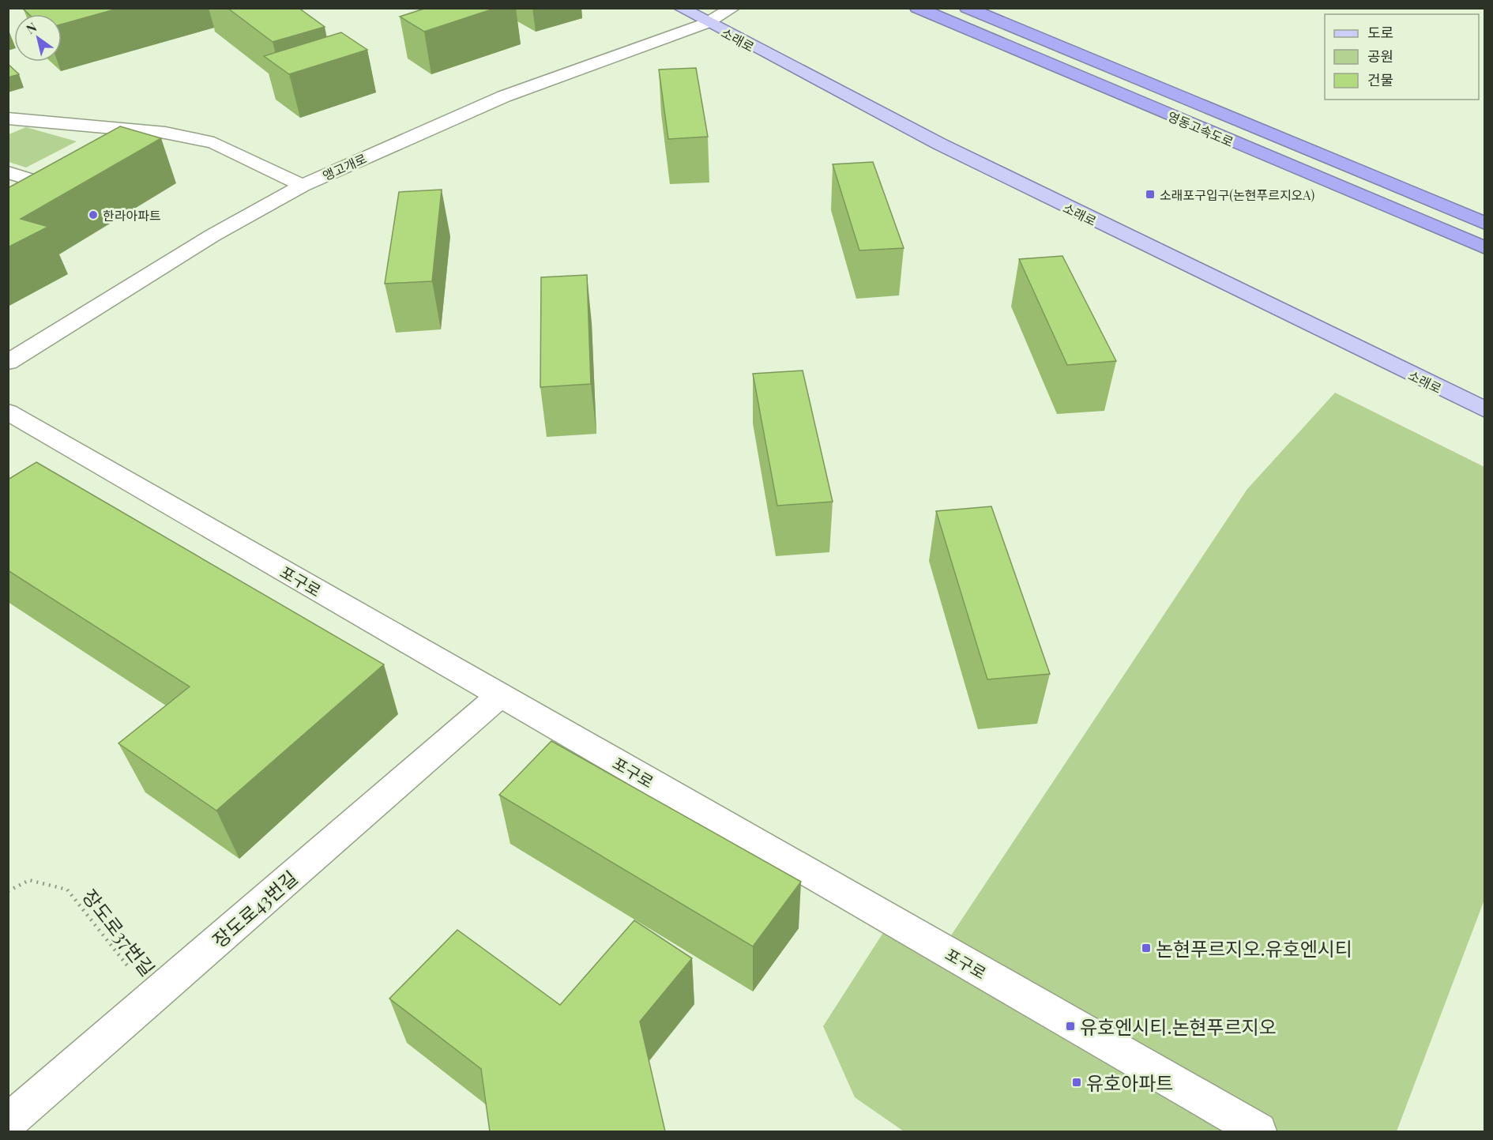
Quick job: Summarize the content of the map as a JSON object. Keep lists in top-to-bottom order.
{
  "streets": {
    "highway": ["영동고속도로"],
    "main road": ["소래로"],
    "street": ["앵고개로", "포구로", "장도로43번길"],
    "path": ["장도로37번길"]
  },
  "crossings": [
    ["소래로", "앵고개로"],
    ["포구로", "장도로43번길"],
    ["장도로43번길", "장도로37번길"]
  ],
  "places": {
    "transit": [
      "소래포구입구(논현푸르지오A)",
      "논현푸르지오.유호엔시티",
      "유호엔시티.논현푸르지오",
      "유호아파트"
    ],
    "other": ["한라아파트"]
  },
  "legend": ["도로", "공원", "건물"],
  "north": "top left"
}
